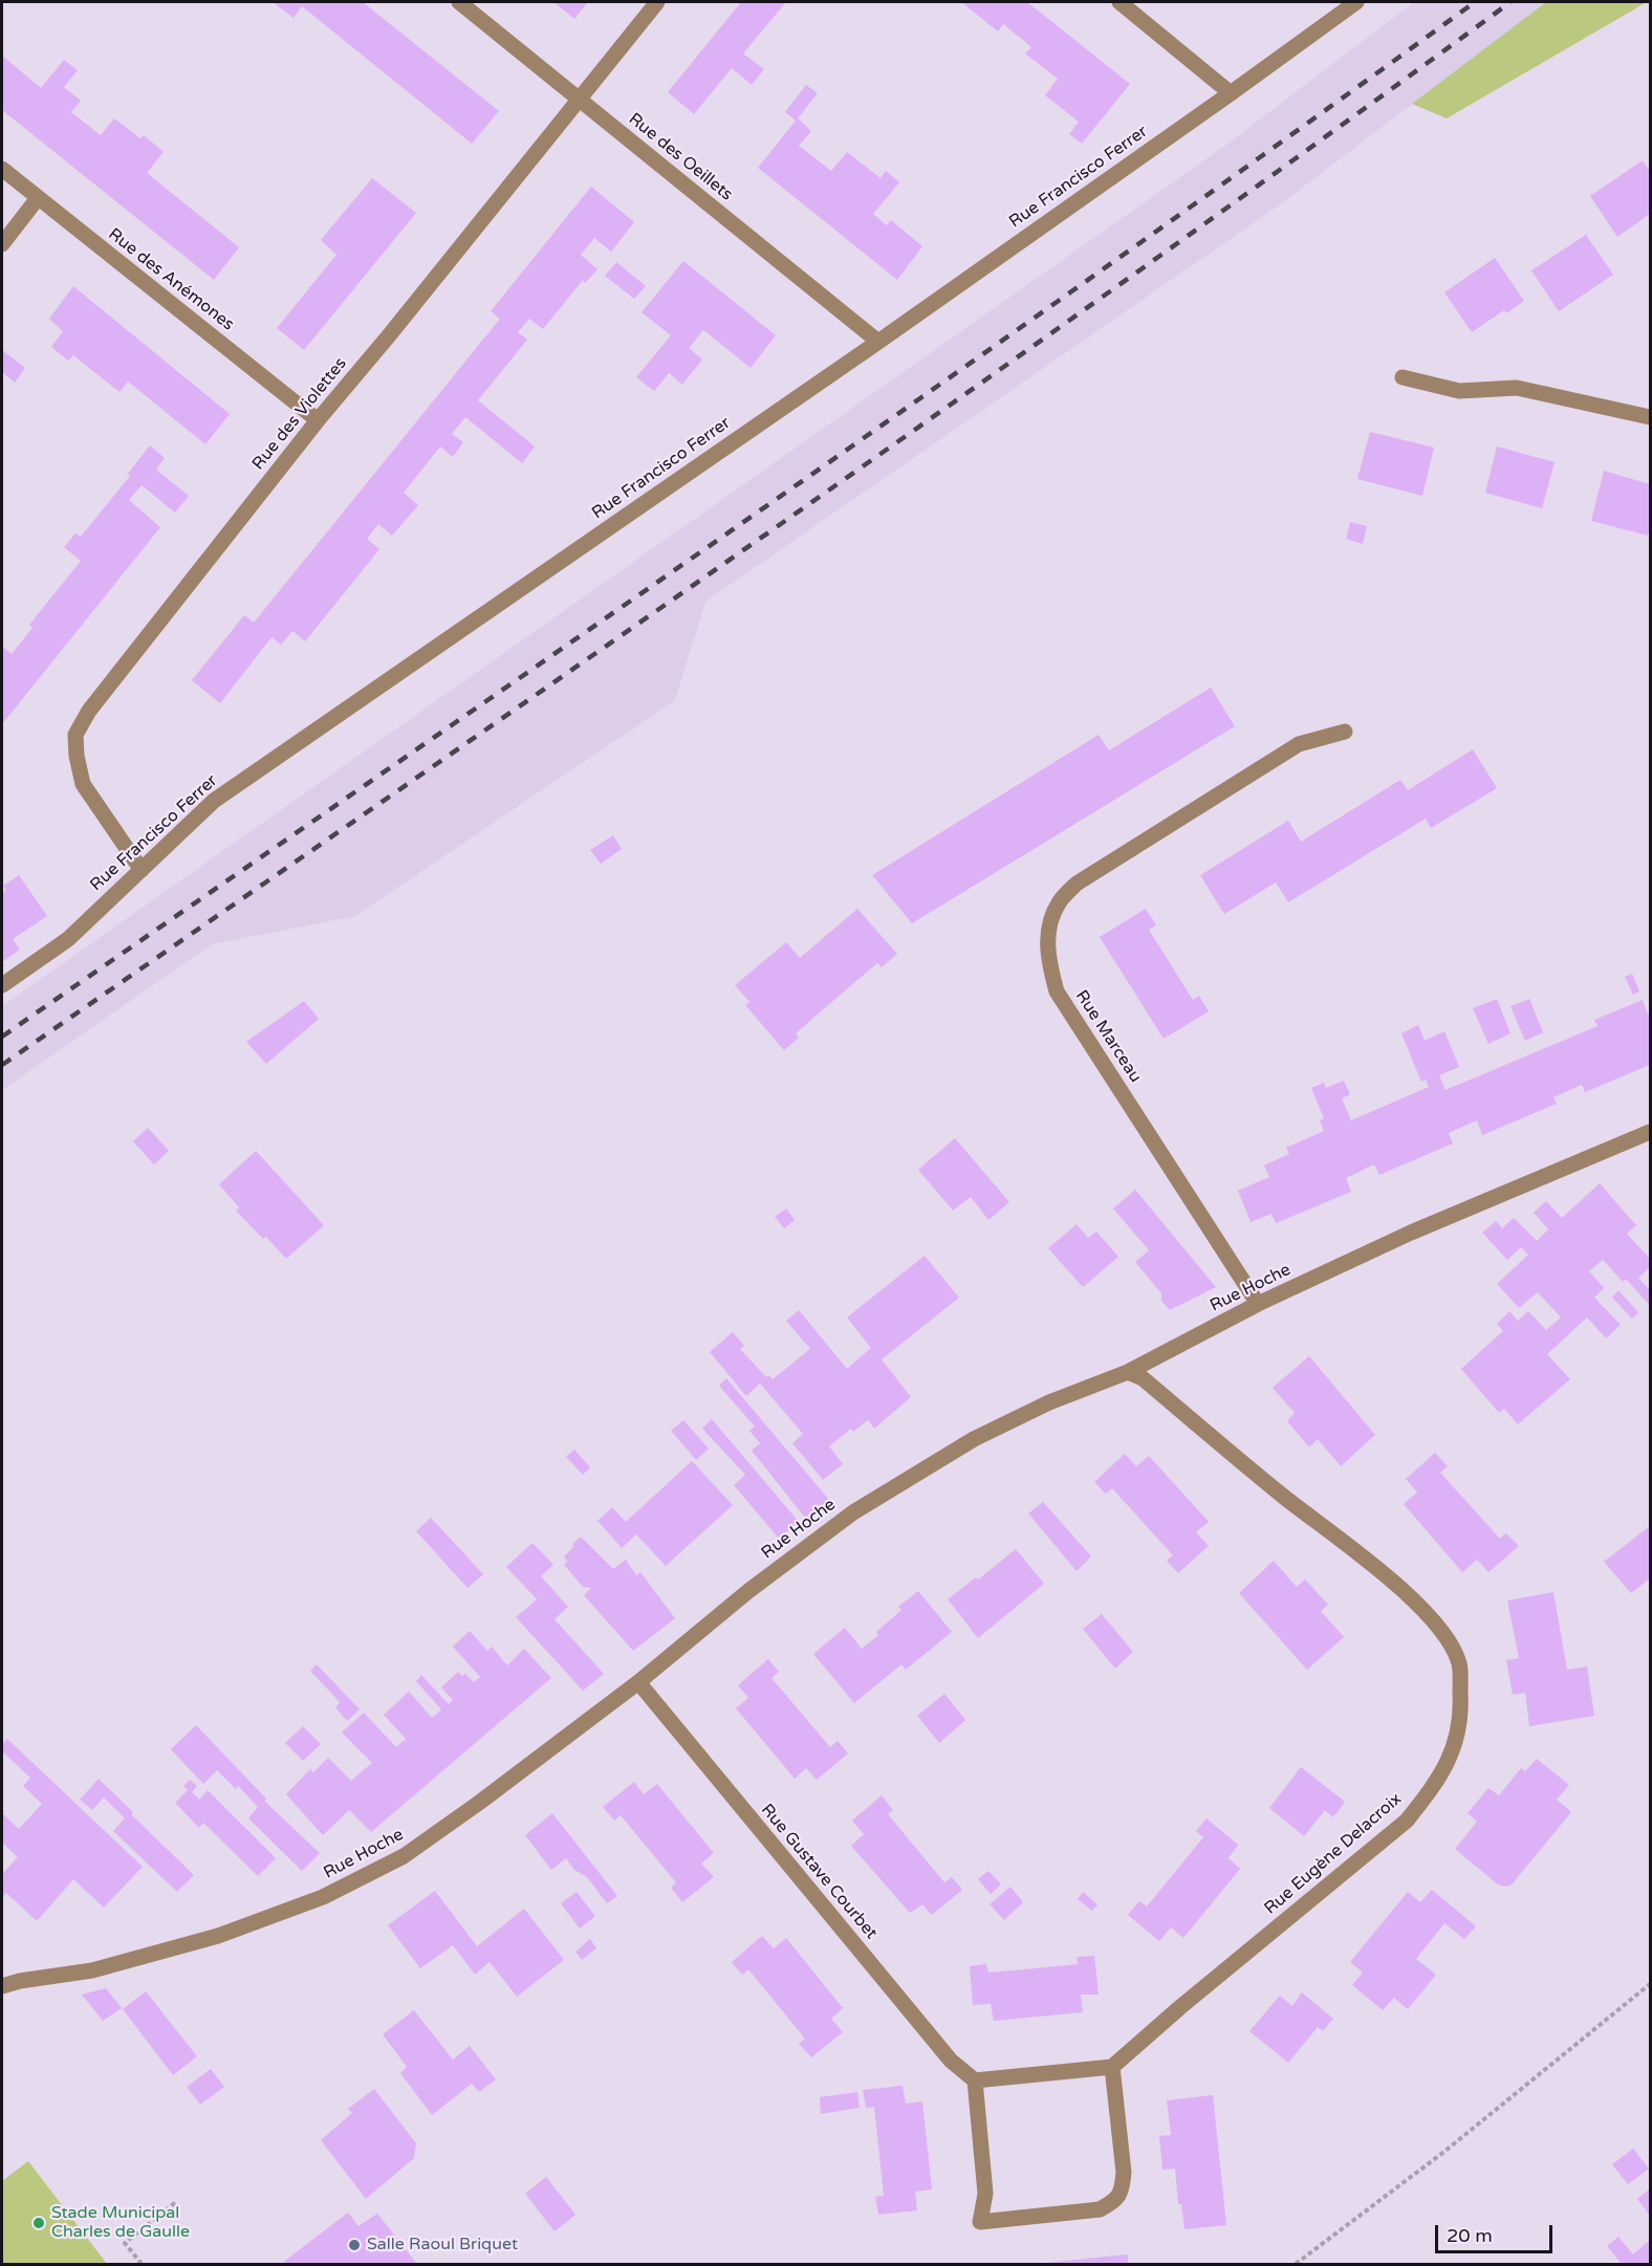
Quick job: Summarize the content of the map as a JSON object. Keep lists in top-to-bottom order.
{
  "streets": {
    "street": [
      "Rue des Oeillets",
      "Rue Francisco Ferrer",
      "Rue des Anémones",
      "Rue des Violettes",
      "Rue Marceau",
      "Rue Hoche",
      "Rue Eugène Delacroix",
      "Rue Gustave Courbet"
    ]
  },
  "crossings": [
    ["Rue des Oeillets", "Rue Francisco Ferrer"],
    ["Rue des Oeillets", "Rue des Violettes"],
    ["Rue Francisco Ferrer", "Rue des Violettes"],
    ["Rue des Anémones", "Rue des Violettes"],
    ["Rue Marceau", "Rue Hoche"],
    ["Rue Hoche", "Rue Eugène Delacroix"],
    ["Rue Hoche", "Rue Gustave Courbet"]
  ],
  "places": ["Stade Municipal Charles de Gaulle", "Salle Raoul Briquet"],
  "scale_bar": "20 m"
}
